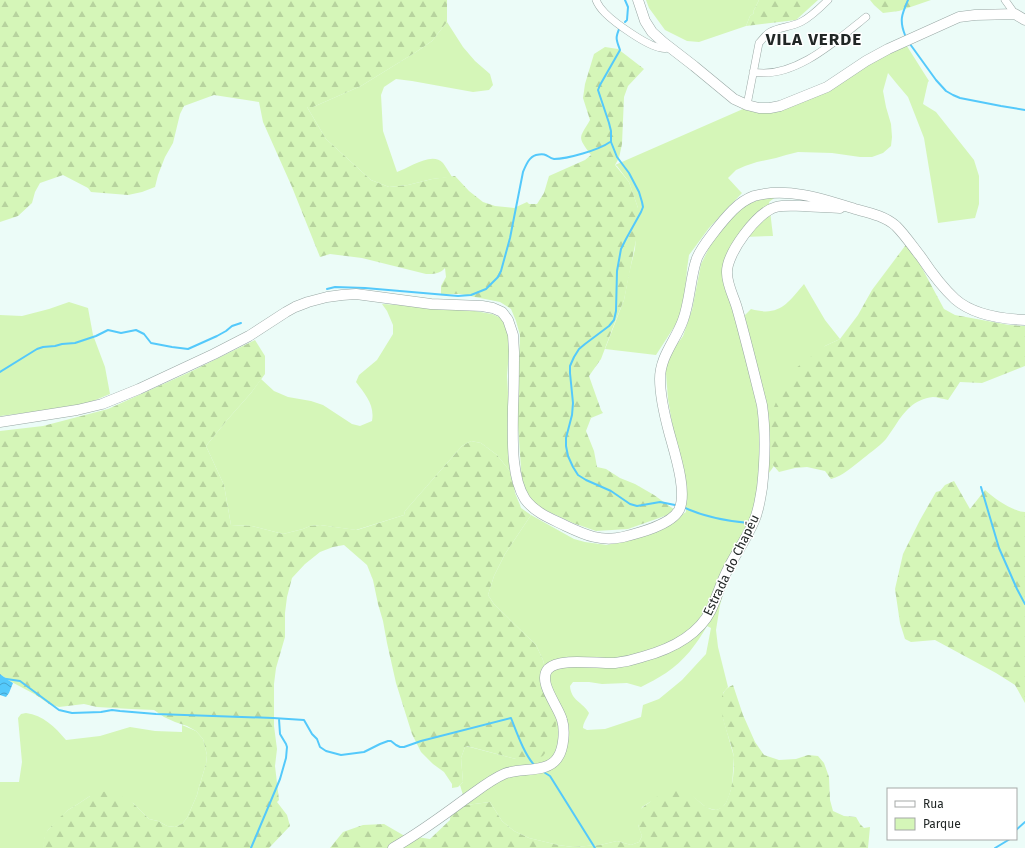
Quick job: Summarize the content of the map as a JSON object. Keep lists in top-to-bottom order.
{
  "streets": {
    "main road": ["Estrada do Chapéu"]
  },
  "districts": ["VILA VERDE"],
  "legend": ["Rua", "Parque"]
}
